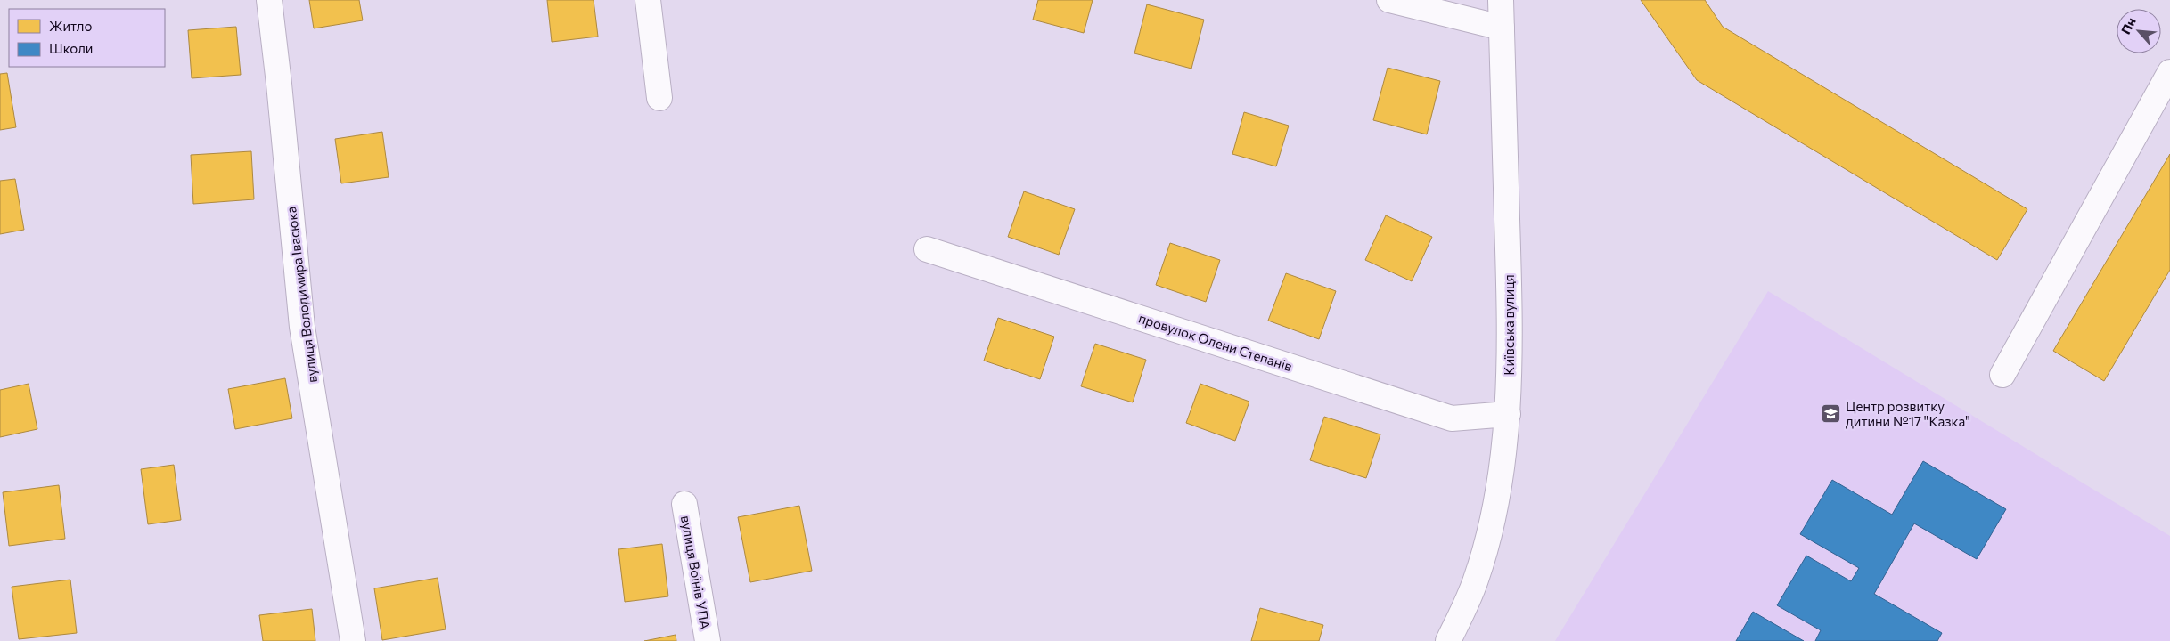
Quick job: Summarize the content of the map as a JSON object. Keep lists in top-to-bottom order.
{
  "streets": {
    "street": [
      "вулиця Володимира Івасюка",
      "Київська вулиця",
      "провулок Олени Степанів",
      "вулиця Воїнів УПА"
    ]
  },
  "crossings": [
    ["Київська вулиця", "провулок Олени Степанів"]
  ],
  "places": {
    "school or university": ["Центр розвитку дитини №17 \"Казка\""]
  },
  "legend": ["Житло", "Школи"],
  "north": "top left"
}
